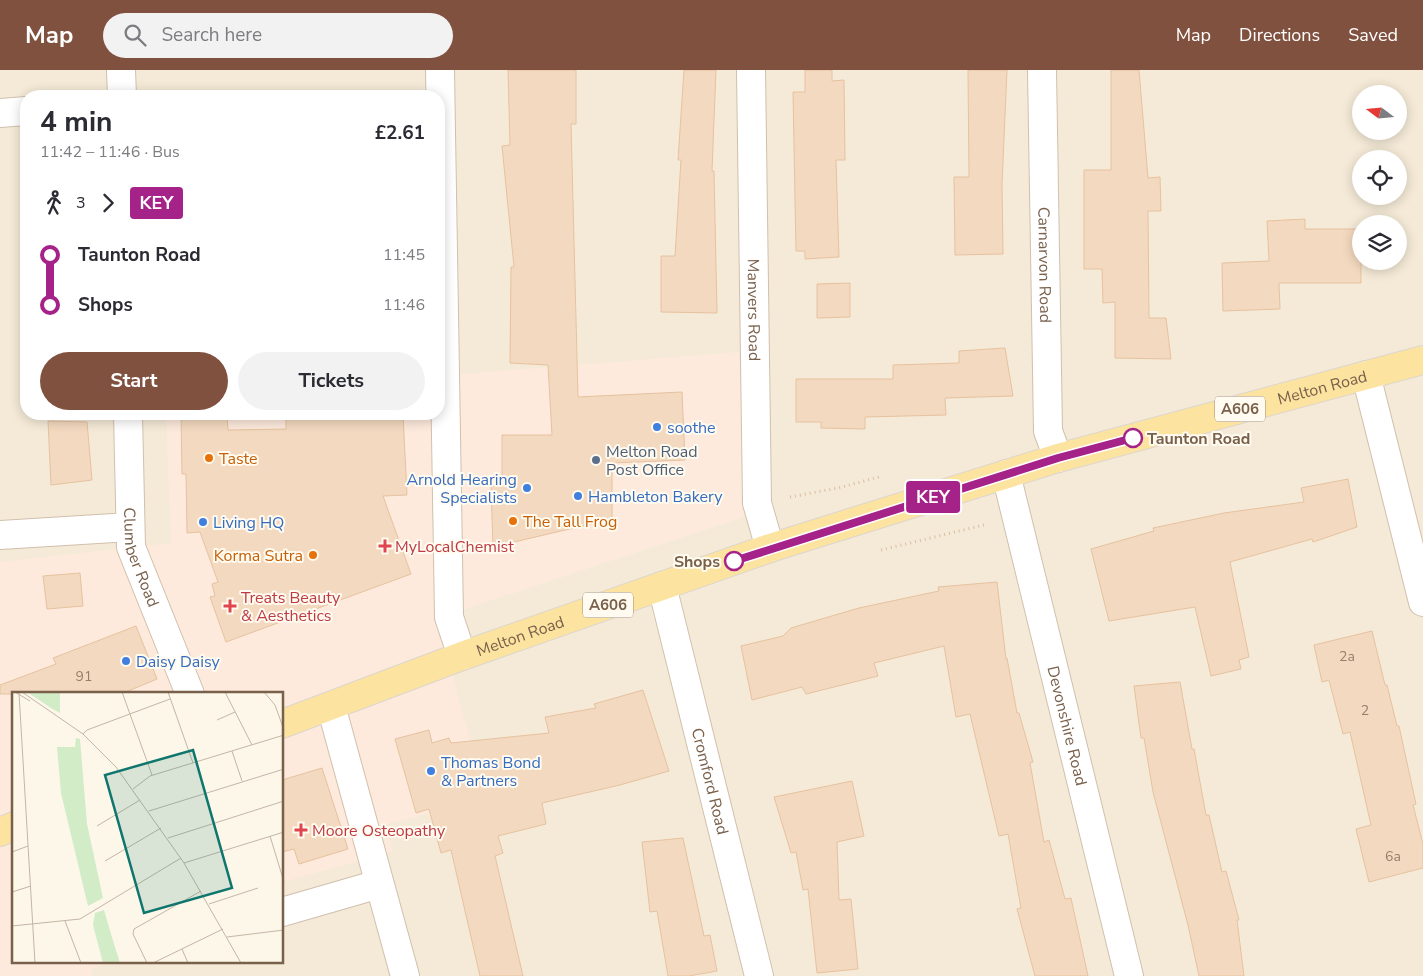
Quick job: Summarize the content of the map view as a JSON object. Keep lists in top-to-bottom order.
{
  "streets": {
    "main road": ["Melton Road", "A606"],
    "street": [
      "Carnarvon Road",
      "Manvers Road",
      "Clumber Road",
      "Devonshire Road",
      "Cromford Road"
    ]
  },
  "crossings": [
    ["Carnarvon Road", "Melton Road"],
    ["Manvers Road", "Melton Road"],
    ["Melton Road", "Devonshire Road"],
    ["Melton Road", "Cromford Road"]
  ],
  "places": {
    "other": [
      "soothe",
      "Taunton Road",
      "Taste",
      "Melton Road Post Office",
      "Arnold Hearing Specialists",
      "Hambleton Bakery",
      "The Tall Frog",
      "Living HQ",
      "Korma Sutra",
      "Shops",
      "Daisy Daisy",
      "Thomas Bond & Partners"
    ],
    "health": ["MyLocalChemist", "Treats Beauty & Aesthetics", "Moore Osteopathy"]
  },
  "lines": ["bus line KEY"],
  "house_numbers": [
    "2a",
    "91",
    "2",
    "6a"
  ],
  "north": "left",
  "page": {
    "header": "Map",
    "search": "Search here",
    "nav": ["Map", "Directions", "Saved"],
    "on_map": "KEY",
    "heading": ["4 min", "11:42 – 11:46 · Bus", "£2.61"],
    "legs": ["3", "KEY"],
    "list": [
      {
        "name": "Taunton Road",
        "value": "11:45"
      },
      {
        "name": "Shops",
        "value": "11:46"
      }
    ],
    "buttons": ["Start", "Tickets"]
  }
}
